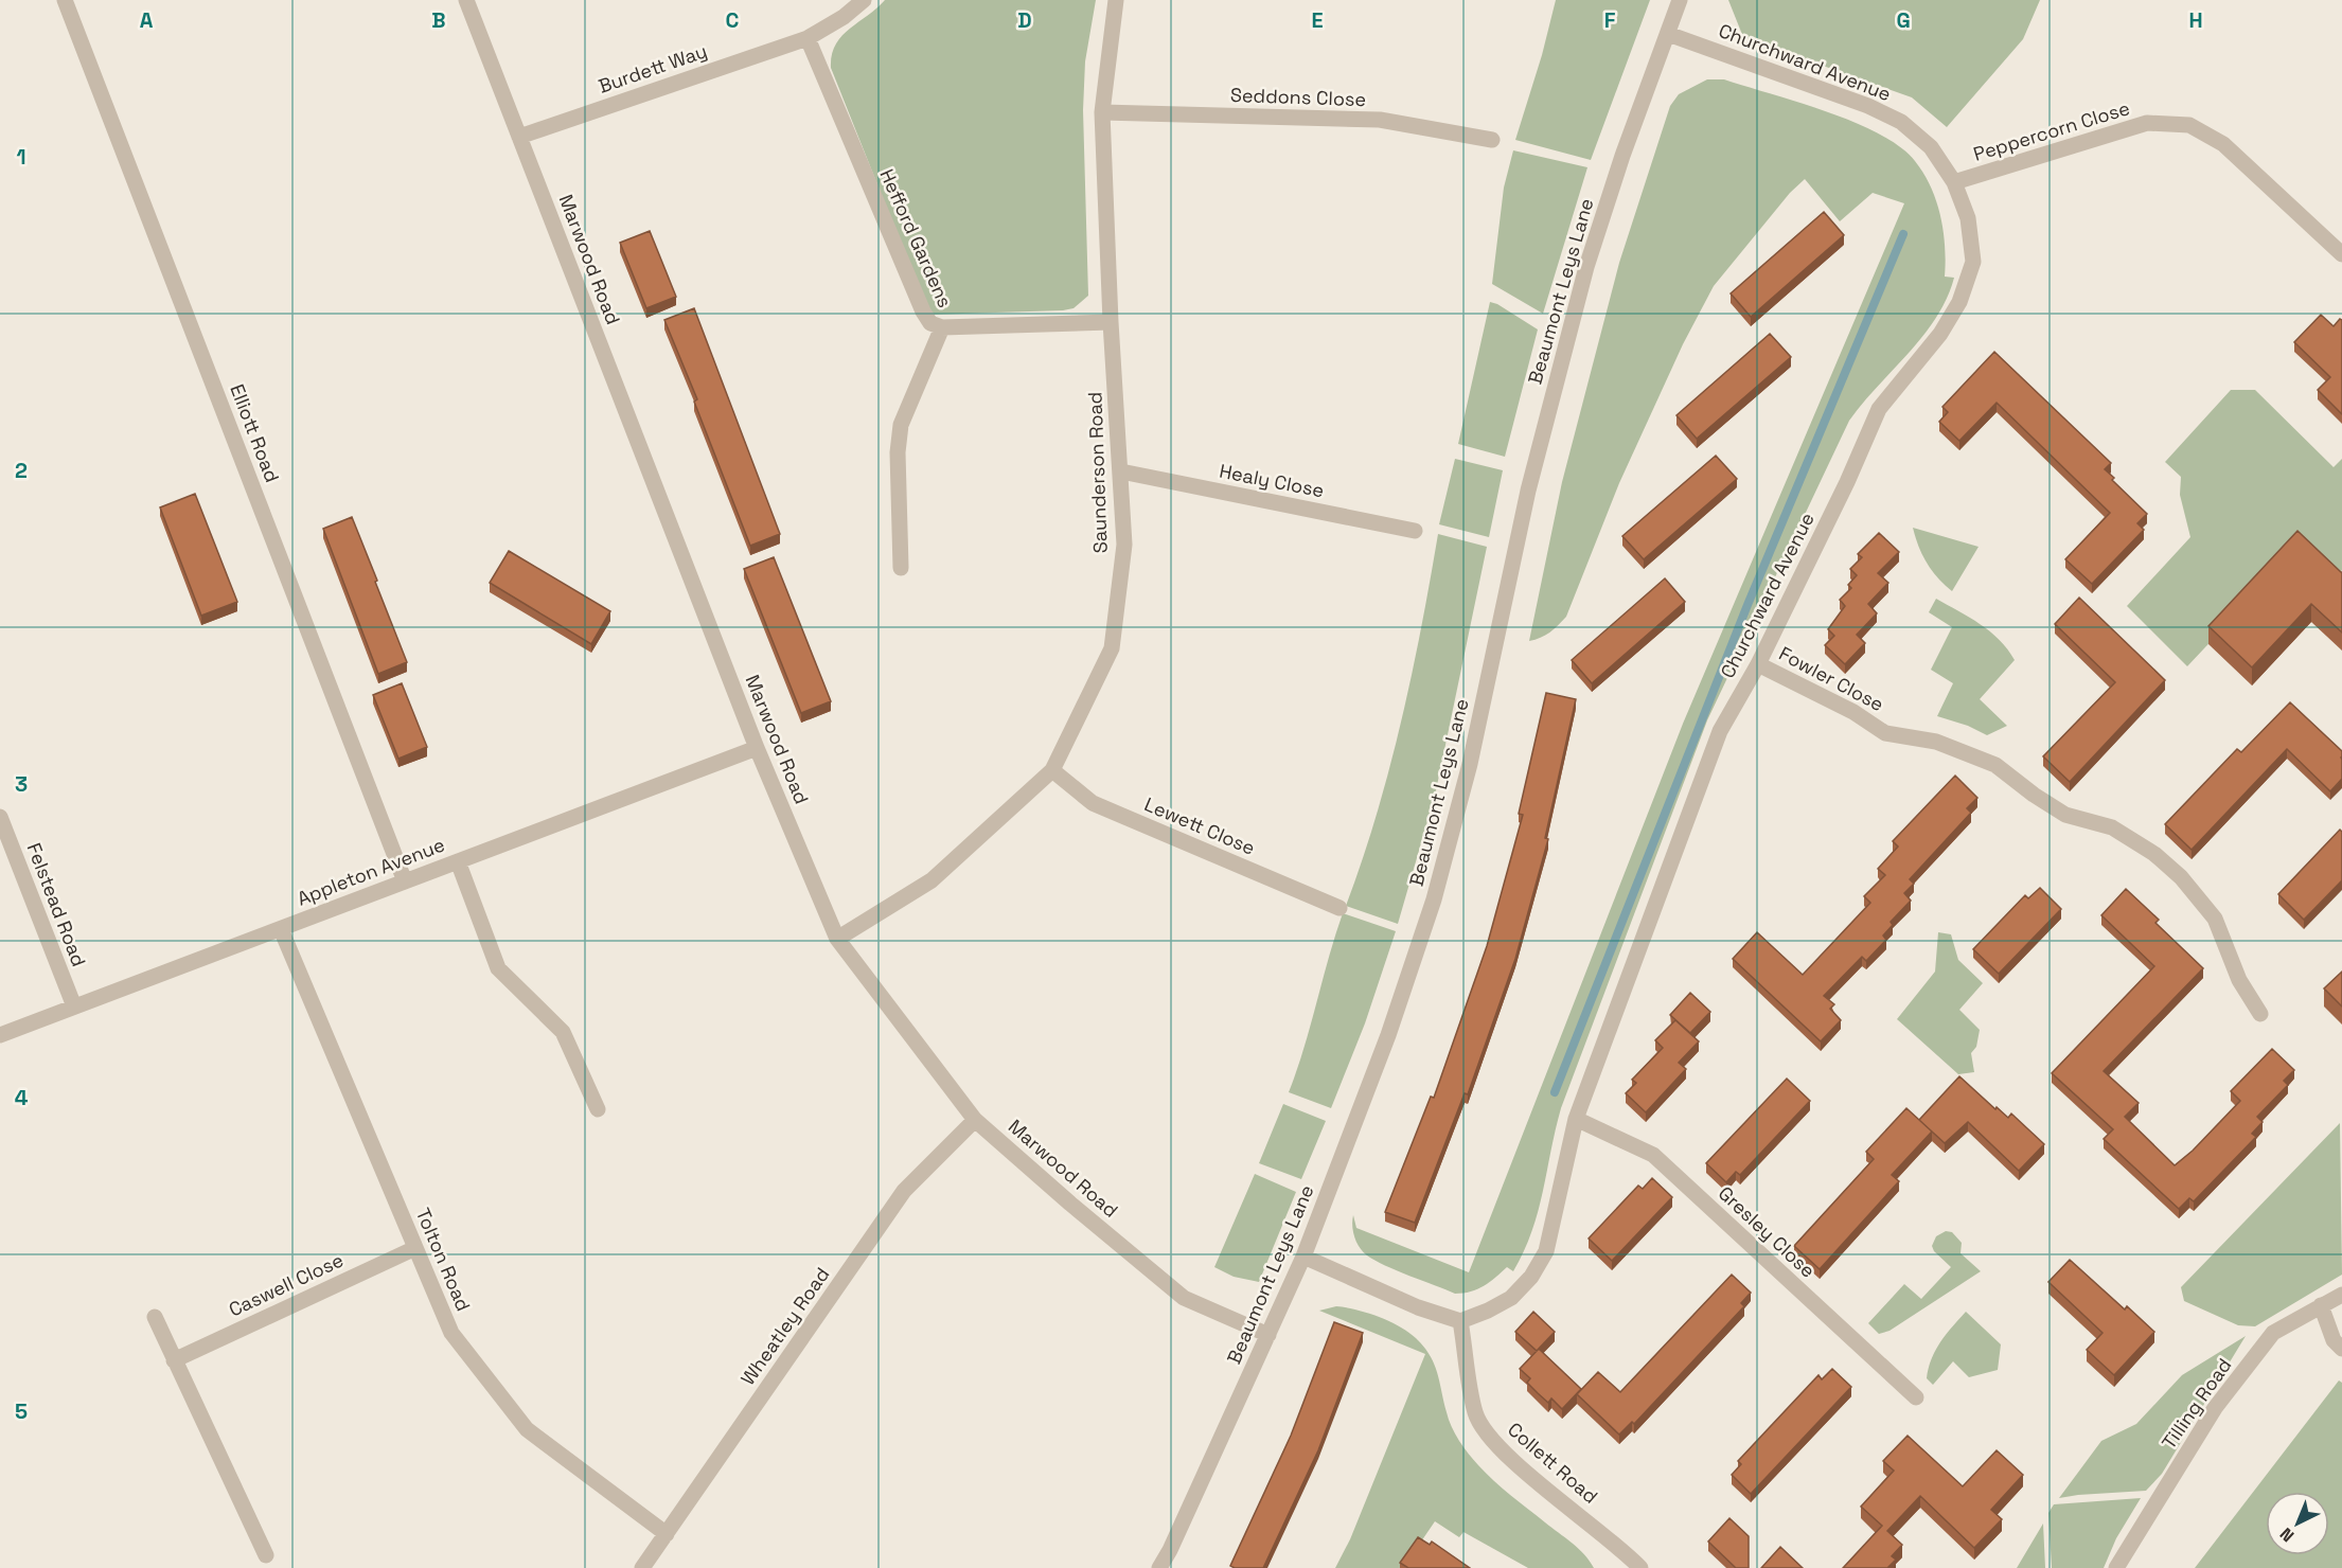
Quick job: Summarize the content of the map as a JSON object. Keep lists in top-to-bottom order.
{
  "streets": {
    "street": [
      "Churchward Avenue",
      "Burdett Way",
      "Seddons Close",
      "Peppercorn Close",
      "Hefford Gardens",
      "Marwood Road",
      "Beaumont Leys Lane",
      "Elliott Road",
      "Saunderson Road",
      "Healy Close",
      "Fowler Close",
      "Lewett Close",
      "Appleton Avenue",
      "Felstead Road",
      "Gresley Close",
      "Tolton Road",
      "Caswell Close",
      "Wheatley Road",
      "Tilling Road",
      "Collett Road"
    ]
  },
  "crossings": [
    ["Churchward Avenue", "Peppercorn Close"],
    ["Churchward Avenue", "Beaumont Leys Lane"],
    ["Churchward Avenue", "Fowler Close"],
    ["Churchward Avenue", "Gresley Close"],
    ["Churchward Avenue", "Collett Road"],
    ["Burdett Way", "Hefford Gardens"],
    ["Burdett Way", "Marwood Road"],
    ["Seddons Close", "Saunderson Road"],
    ["Hefford Gardens", "Saunderson Road"],
    ["Marwood Road", "Beaumont Leys Lane"],
    ["Marwood Road", "Saunderson Road"],
    ["Marwood Road", "Appleton Avenue"],
    ["Marwood Road", "Wheatley Road"],
    ["Elliott Road", "Appleton Avenue"],
    ["Saunderson Road", "Healy Close"],
    ["Saunderson Road", "Lewett Close"],
    ["Appleton Avenue", "Felstead Road"],
    ["Appleton Avenue", "Tolton Road"],
    ["Tolton Road", "Caswell Close"],
    ["Tolton Road", "Wheatley Road"]
  ],
  "north": "bottom left",
  "grid": {
    "columns": [
      "A",
      "B",
      "C",
      "D",
      "E",
      "F",
      "G",
      "H"
    ],
    "rows": [
      "1",
      "2",
      "3",
      "4",
      "5"
    ]
  }
}
